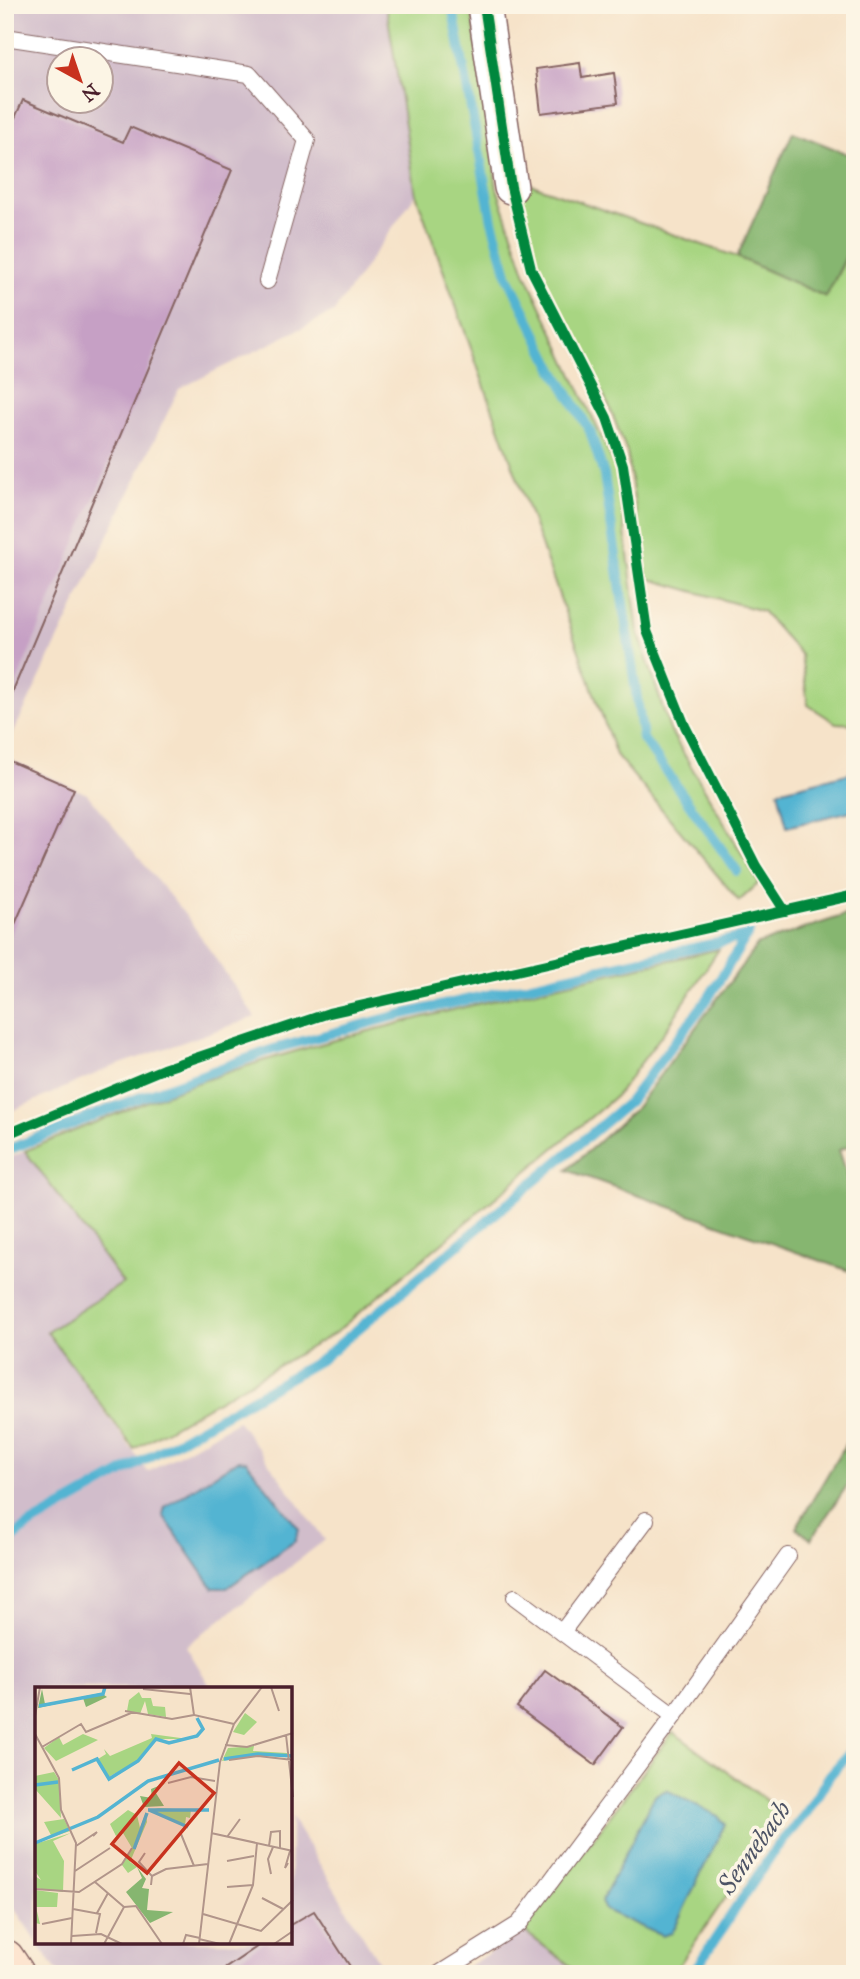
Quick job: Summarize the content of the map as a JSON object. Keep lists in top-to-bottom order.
{
  "water": ["Sennebach"],
  "north": "bottom right"
}
